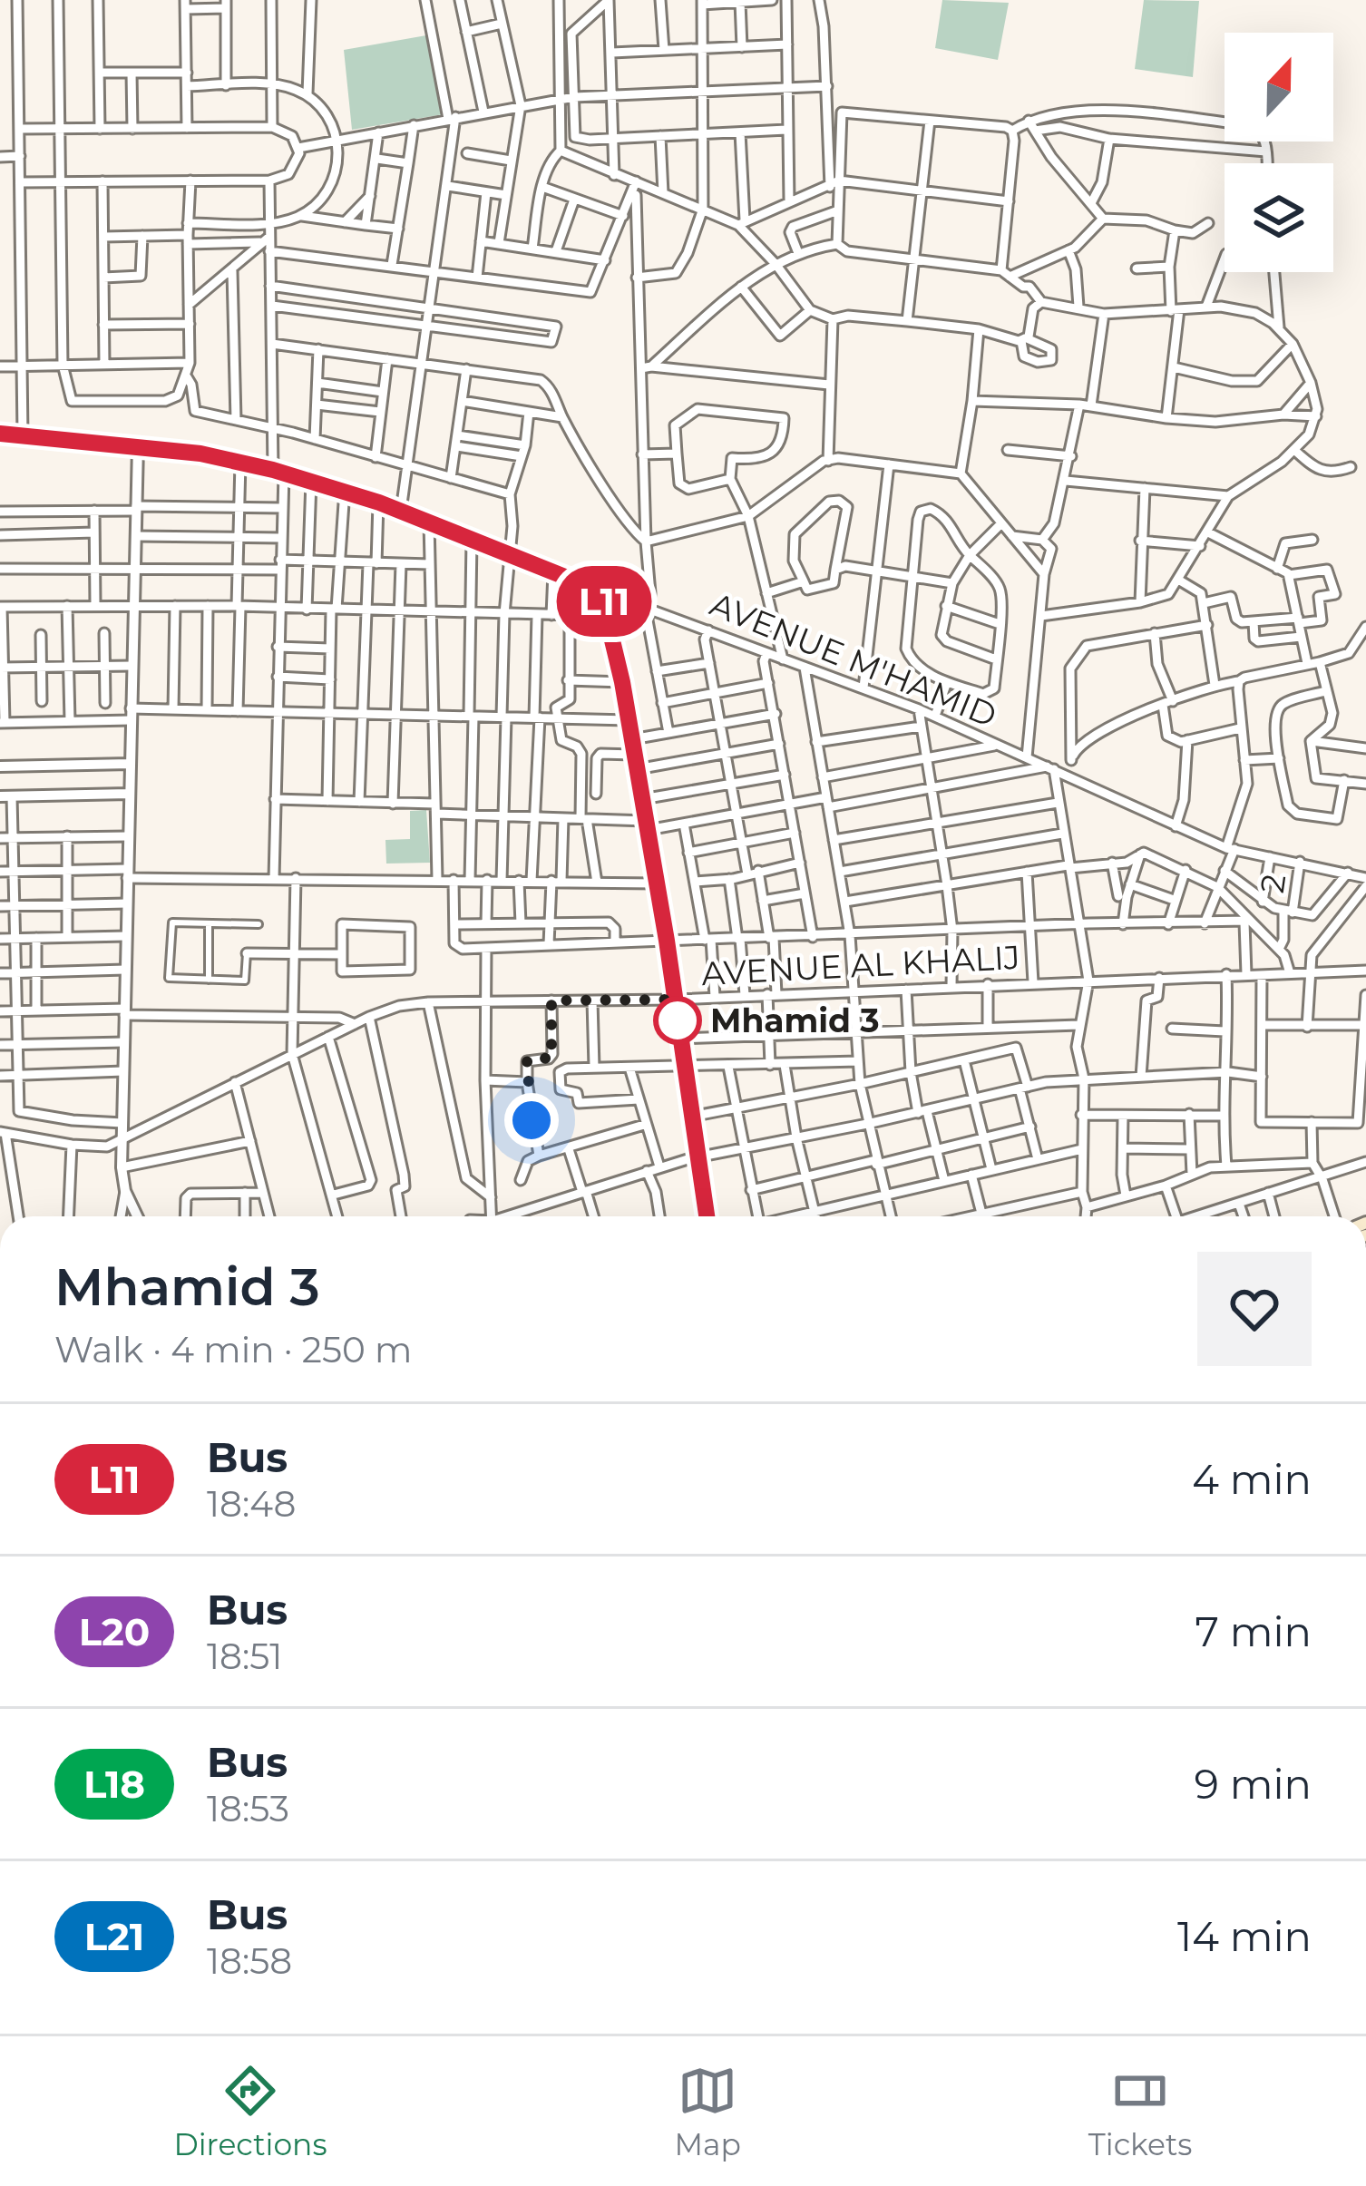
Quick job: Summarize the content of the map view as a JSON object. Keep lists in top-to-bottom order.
{
  "streets": {
    "street": ["AVENUE M'HAMID", "2", "AVENUE AL KHALIJ"]
  },
  "crossings": [
    ["AVENUE M'HAMID", "2"]
  ],
  "places": ["Mhamid 3"],
  "lines": ["bus line L11"],
  "north": "top",
  "page": {
    "on_map": "L11",
    "heading": ["Mhamid 3", "Walk · 4 min · 250 m"],
    "list": [
      {
        "mark": "L11",
        "name": "Bus",
        "note": "18:48",
        "value": "4 min"
      },
      {
        "mark": "L20",
        "name": "Bus",
        "note": "18:51",
        "value": "7 min"
      },
      {
        "mark": "L18",
        "name": "Bus",
        "note": "18:53",
        "value": "9 min"
      },
      {
        "mark": "L21",
        "name": "Bus",
        "note": "18:58",
        "value": "14 min"
      }
    ],
    "tabs": ["Directions", "Map", "Tickets"]
  }
}
